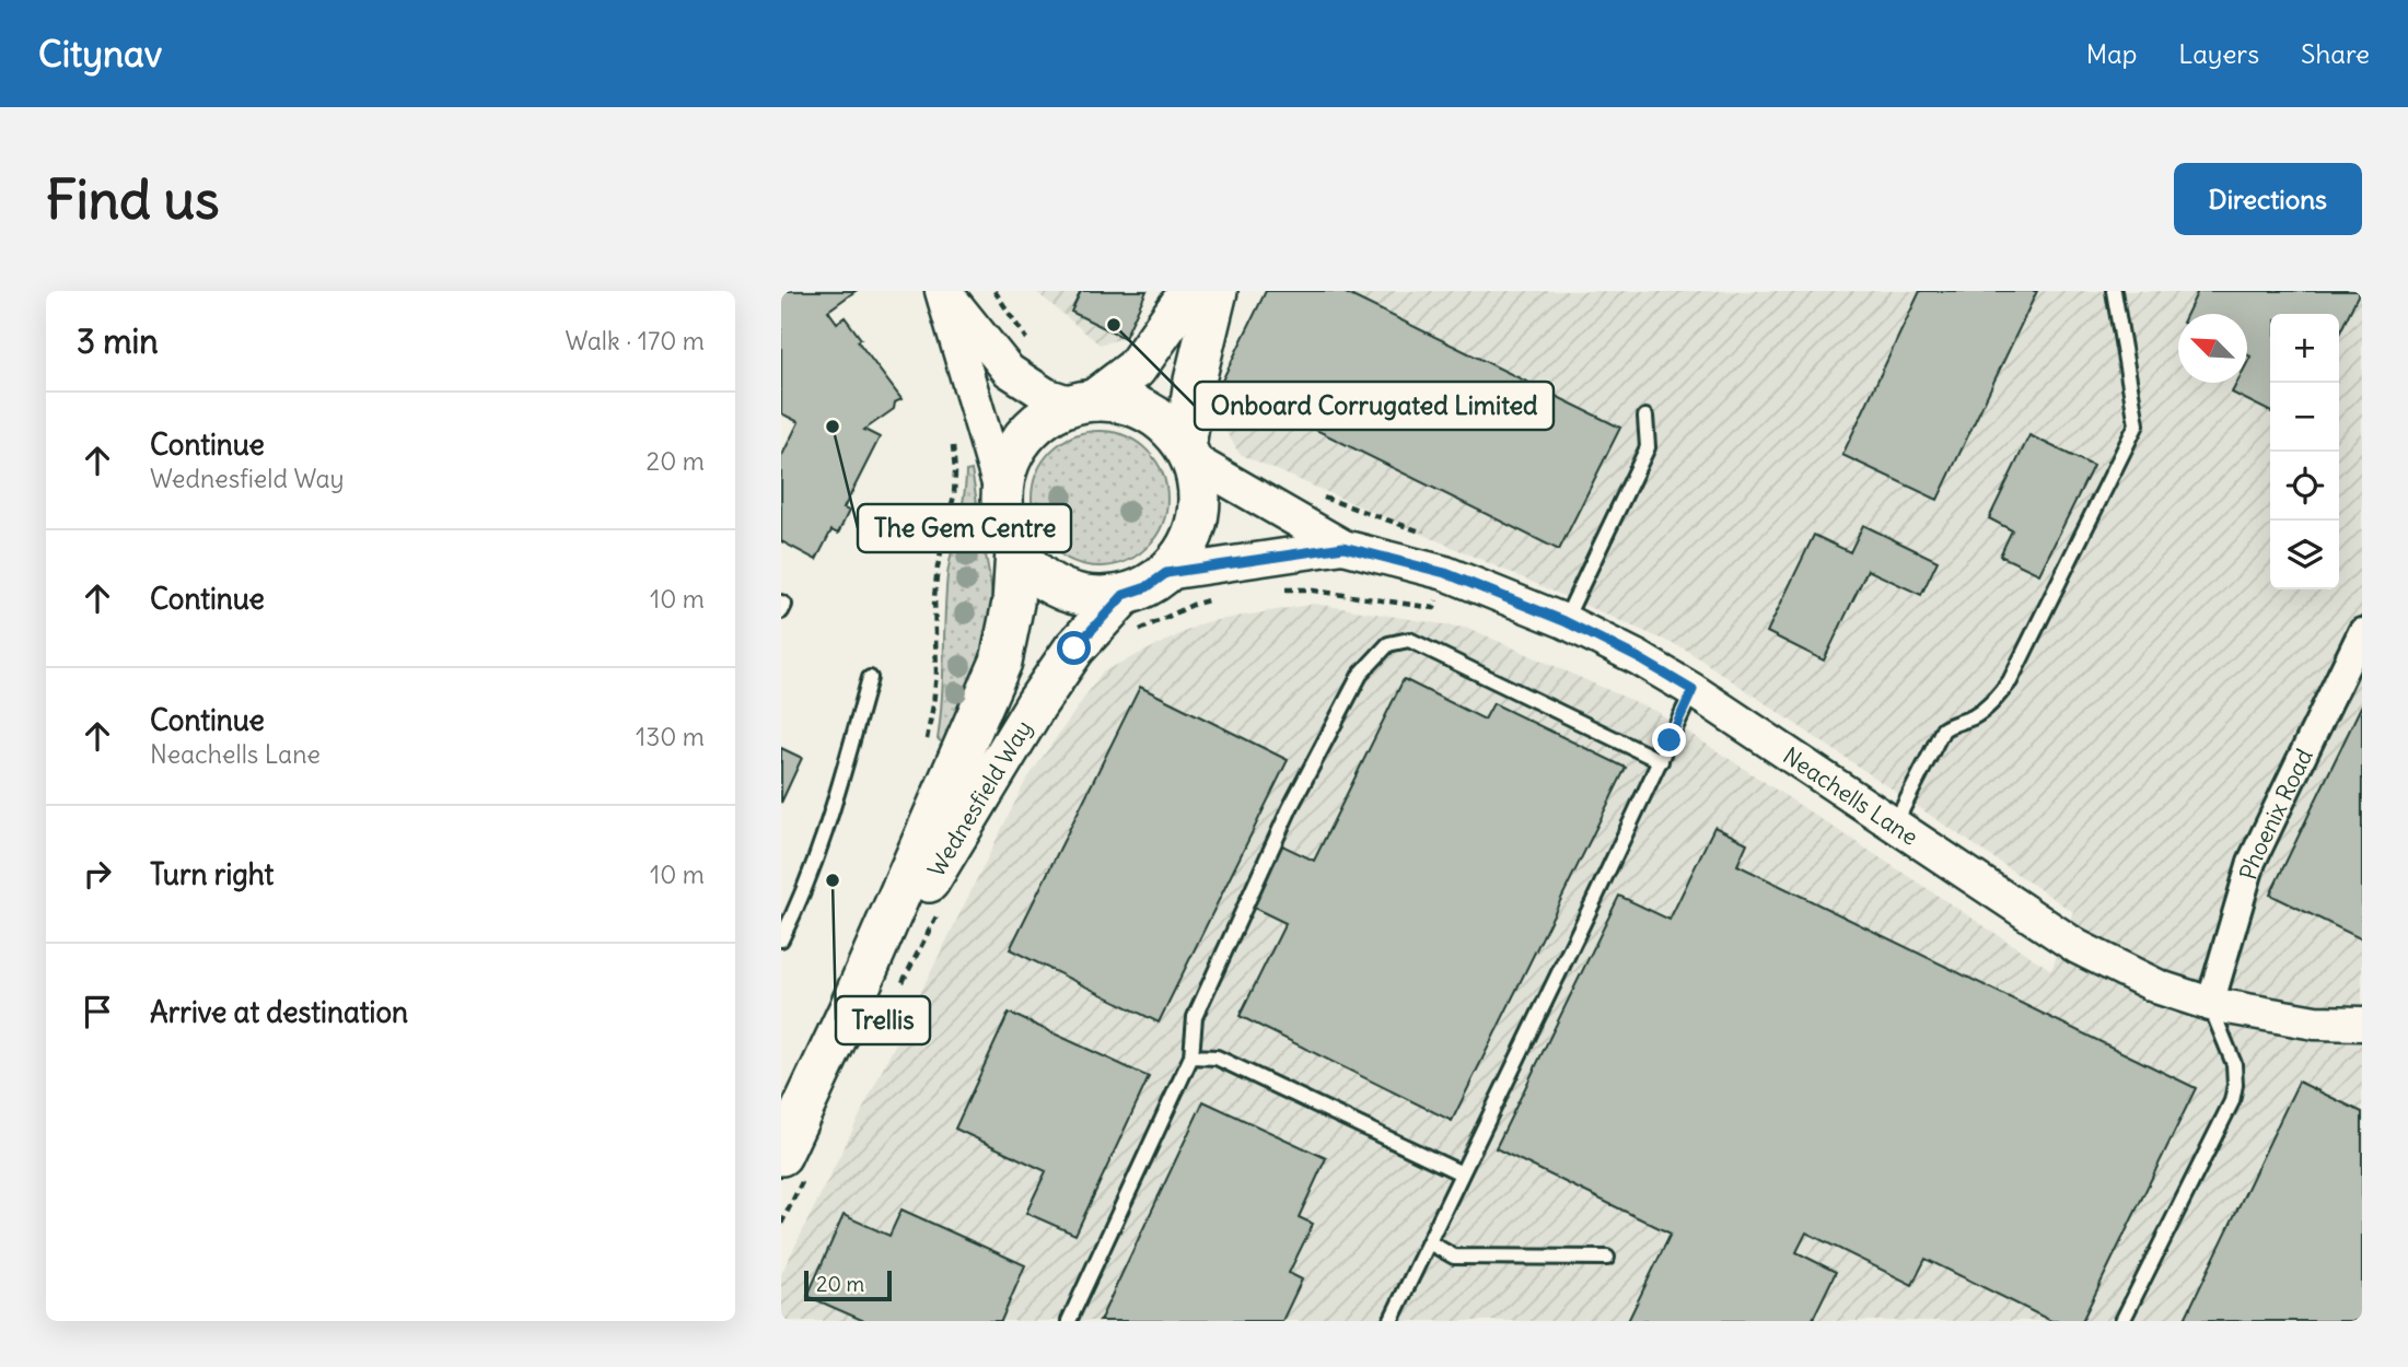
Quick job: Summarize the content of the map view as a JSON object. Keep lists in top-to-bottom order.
{
  "streets": {
    "main road": ["Wednesfield Way"],
    "street": ["Neachells Lane", "Phoenix Road"]
  },
  "crossings": [
    ["Neachells Lane", "Wednesfield Way"],
    ["Neachells Lane", "Phoenix Road"]
  ],
  "places": ["Onboard Corrugated Limited", "The Gem Centre", "Trellis"],
  "scale_bar": "20 m",
  "north": "top left",
  "page": {
    "header": "Citynav",
    "nav": ["Map", "Layers", "Share"],
    "buttons": "Directions",
    "title": "Find us",
    "heading": ["3 min", "Walk · 170 m"],
    "map_buttons": ["+", "−"],
    "list": [
      ["Continue", "Wednesfield Way", "20 m"],
      ["Continue", "10 m"],
      ["Continue", "Neachells Lane", "130 m"],
      ["Turn right", "10 m"],
      "Arrive at destination"
    ],
    "scale": "20 m"
  }
}
